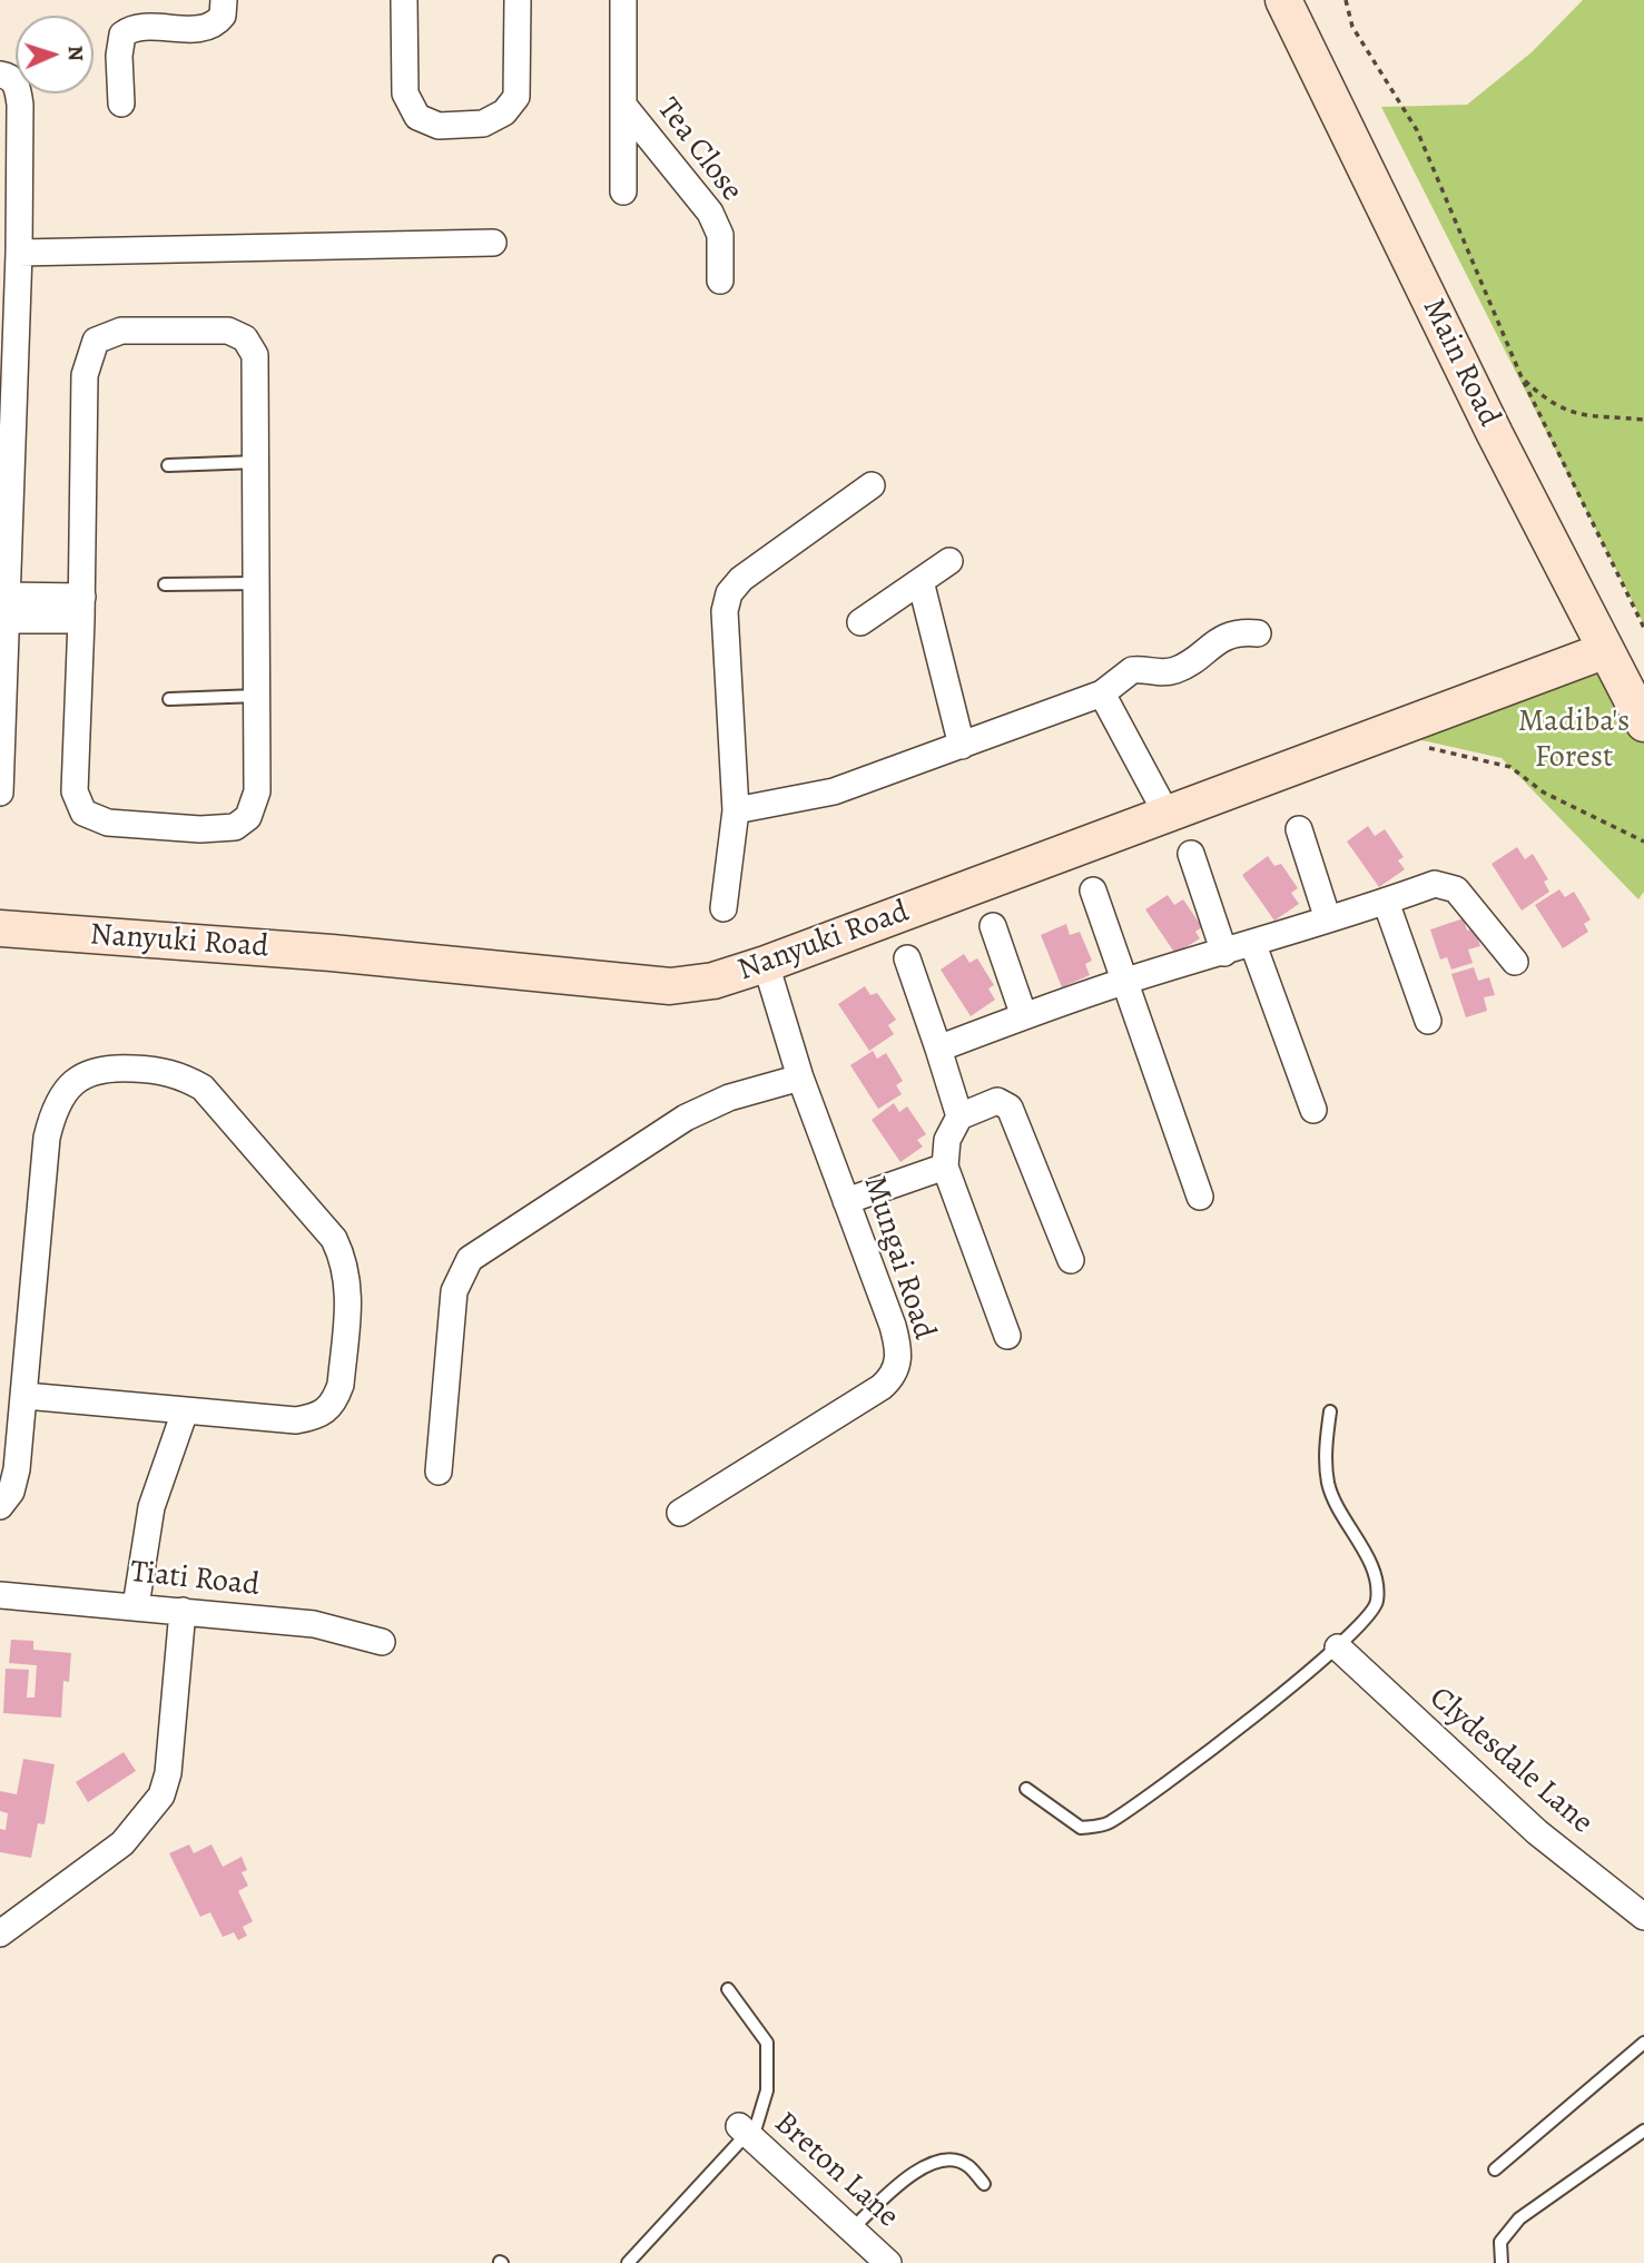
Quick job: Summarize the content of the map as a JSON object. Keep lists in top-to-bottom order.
{
  "streets": {
    "street": [
      "Tea Close",
      "Main Road",
      "Nanyuki Road",
      "Mungai Road",
      "Tiati Road",
      "Clydesdale Lane",
      "Breton Lane"
    ]
  },
  "crossings": [
    ["Main Road", "Nanyuki Road"],
    ["Nanyuki Road", "Mungai Road"]
  ],
  "parks": ["Madiba's Forest"],
  "north": "right"
}
